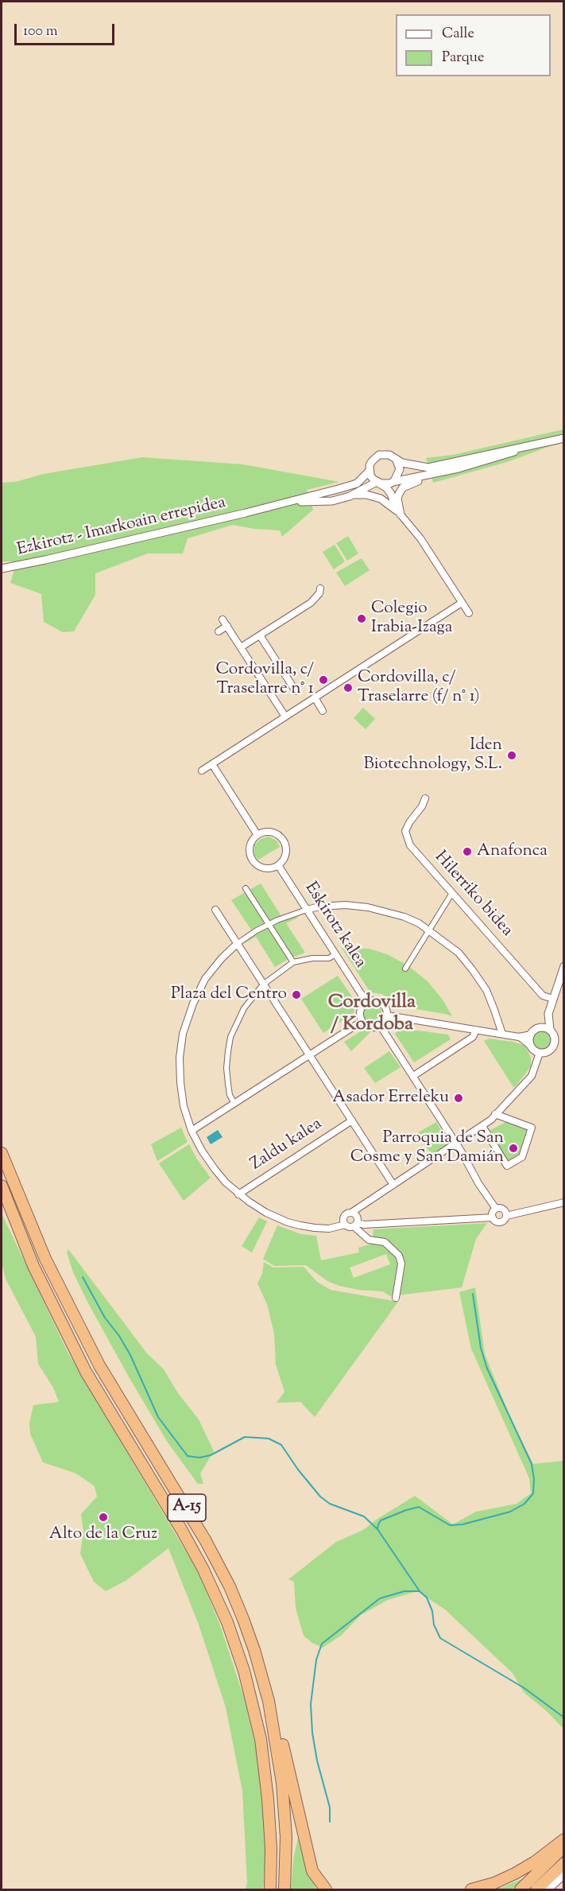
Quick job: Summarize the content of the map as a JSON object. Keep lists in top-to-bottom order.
{
  "streets": {
    "highway": ["A-15"],
    "street": [
      "Ezkirotz - Imarkoain errepidea",
      "Hilerriko bidea",
      "Eskirotz kalea",
      "Zaldu kalea"
    ]
  },
  "districts": ["Cordovilla / Kordoba"],
  "places": [
    "Colegio Irabia-Izaga",
    "Cordovilla, c/ Traselarre n° 1",
    "Cordovilla, c/ Traselarre (f/ n° 1)",
    "Iden Biotechnology, S.L.",
    "Anafonca",
    "Plaza del Centro",
    "Asador Erreleku",
    "Parroquia de San Cosme y San Damián",
    "Alto de la Cruz"
  ],
  "legend": ["Calle", "Parque"],
  "scale_bar": "100 m"
}
